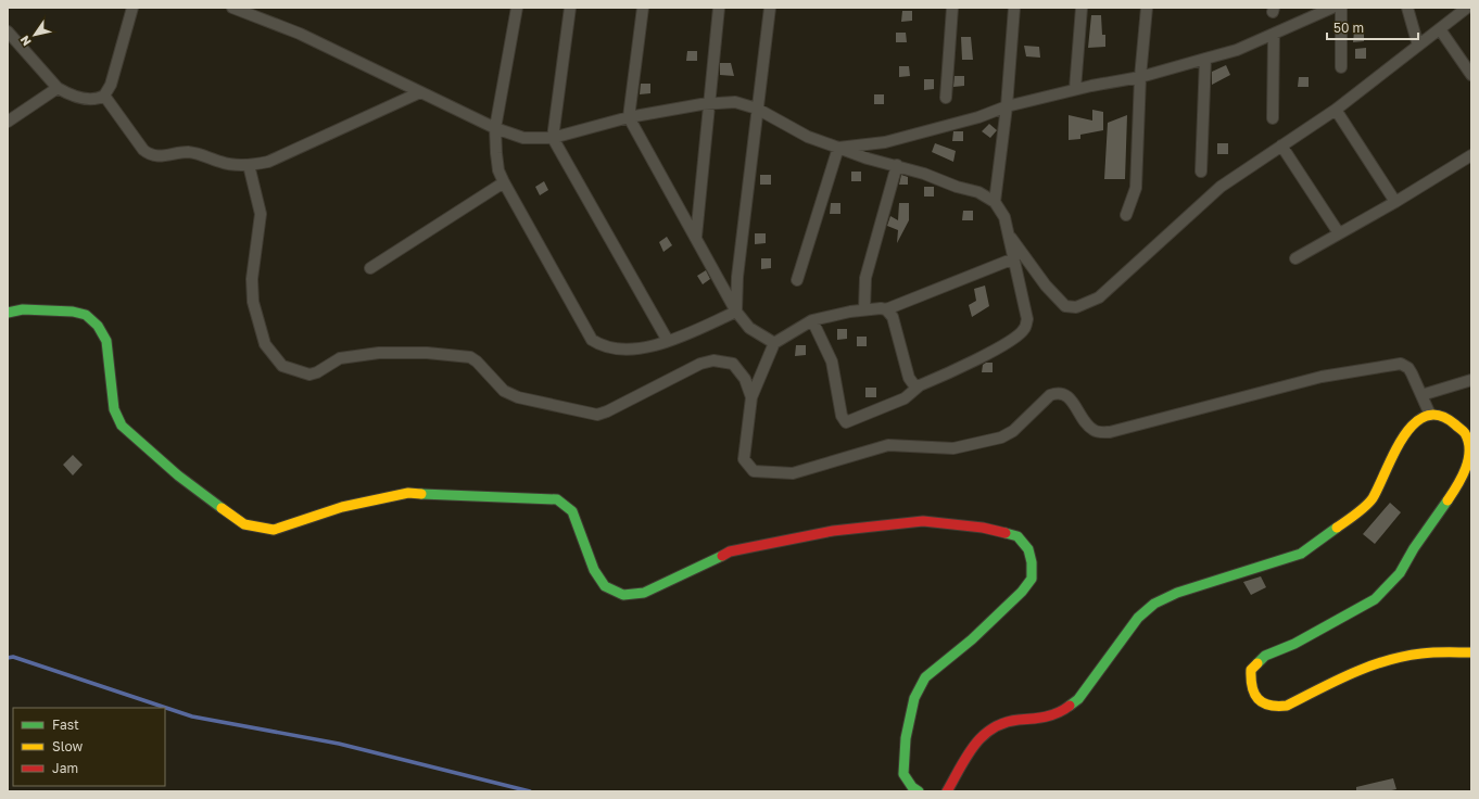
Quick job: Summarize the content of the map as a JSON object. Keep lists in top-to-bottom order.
{
  "legend": ["Fast", "Slow", "Jam"],
  "scale_bar": "50 m",
  "north": "bottom left"
}
